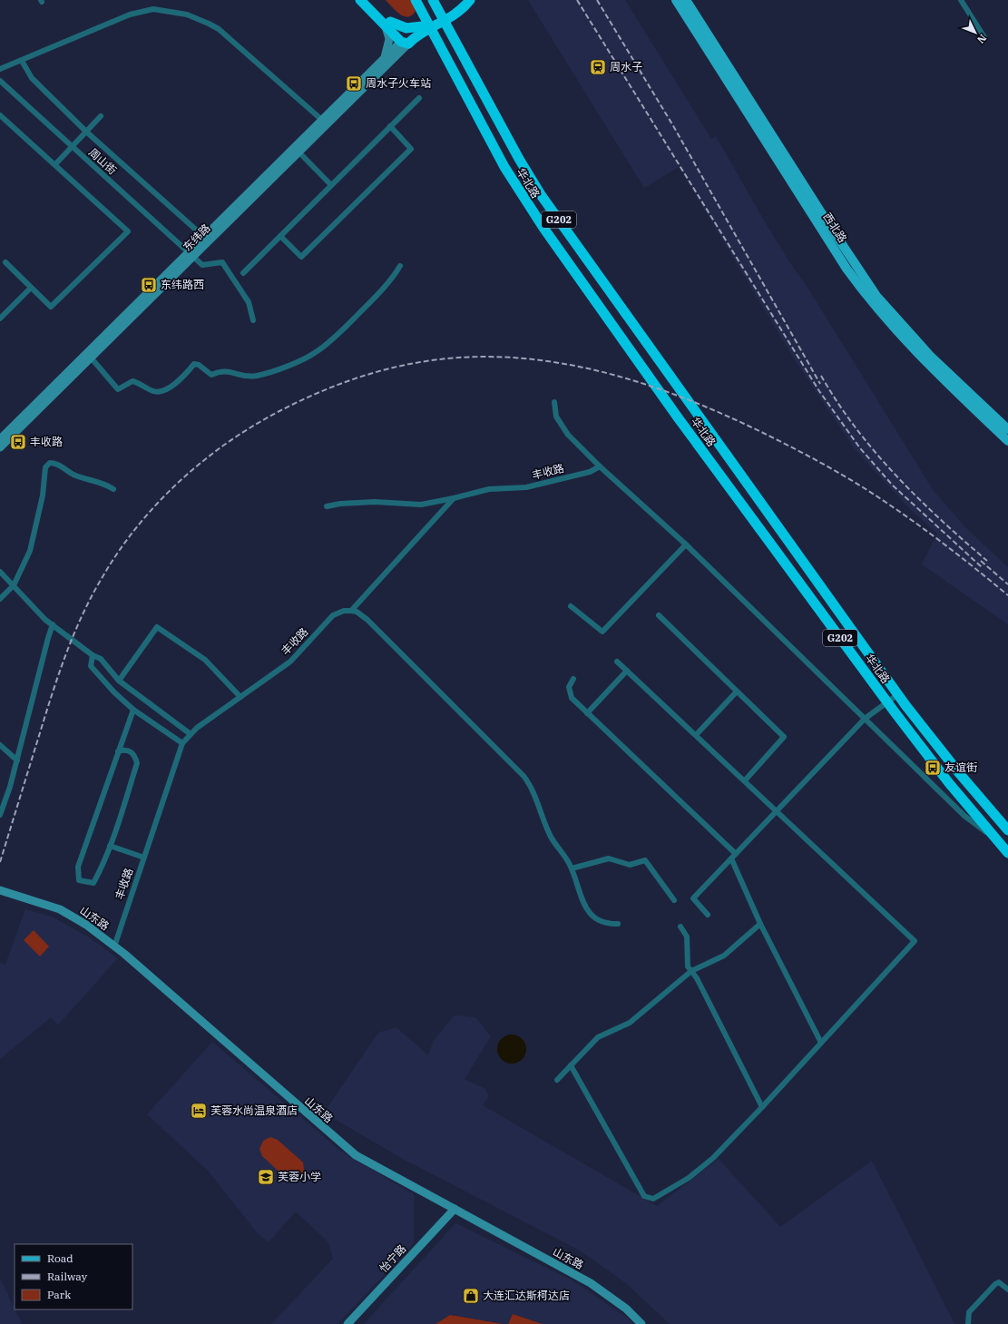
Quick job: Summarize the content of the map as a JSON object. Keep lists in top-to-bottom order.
{
  "streets": {
    "highway": ["华北路", "G202"],
    "main road": [
      "西北路",
      "东纬路",
      "山东路",
      "怡宁路"
    ],
    "street": ["周山街", "丰收路"]
  },
  "crossings": [
    ["周山街", "东纬路"],
    ["丰收路", "山东路"],
    ["山东路", "怡宁路"]
  ],
  "places": {
    "station": ["周水子"],
    "bus stop": [
      "周水子火车站",
      "东纬路西",
      "丰收路",
      "友谊街"
    ],
    "hotel": ["芙蓉水尚温泉酒店"],
    "school or university": ["芙蓉小学"],
    "shop": ["大连汇达斯柯达店"]
  },
  "legend": ["Road", "Railway", "Park"],
  "north": "bottom right"
}
